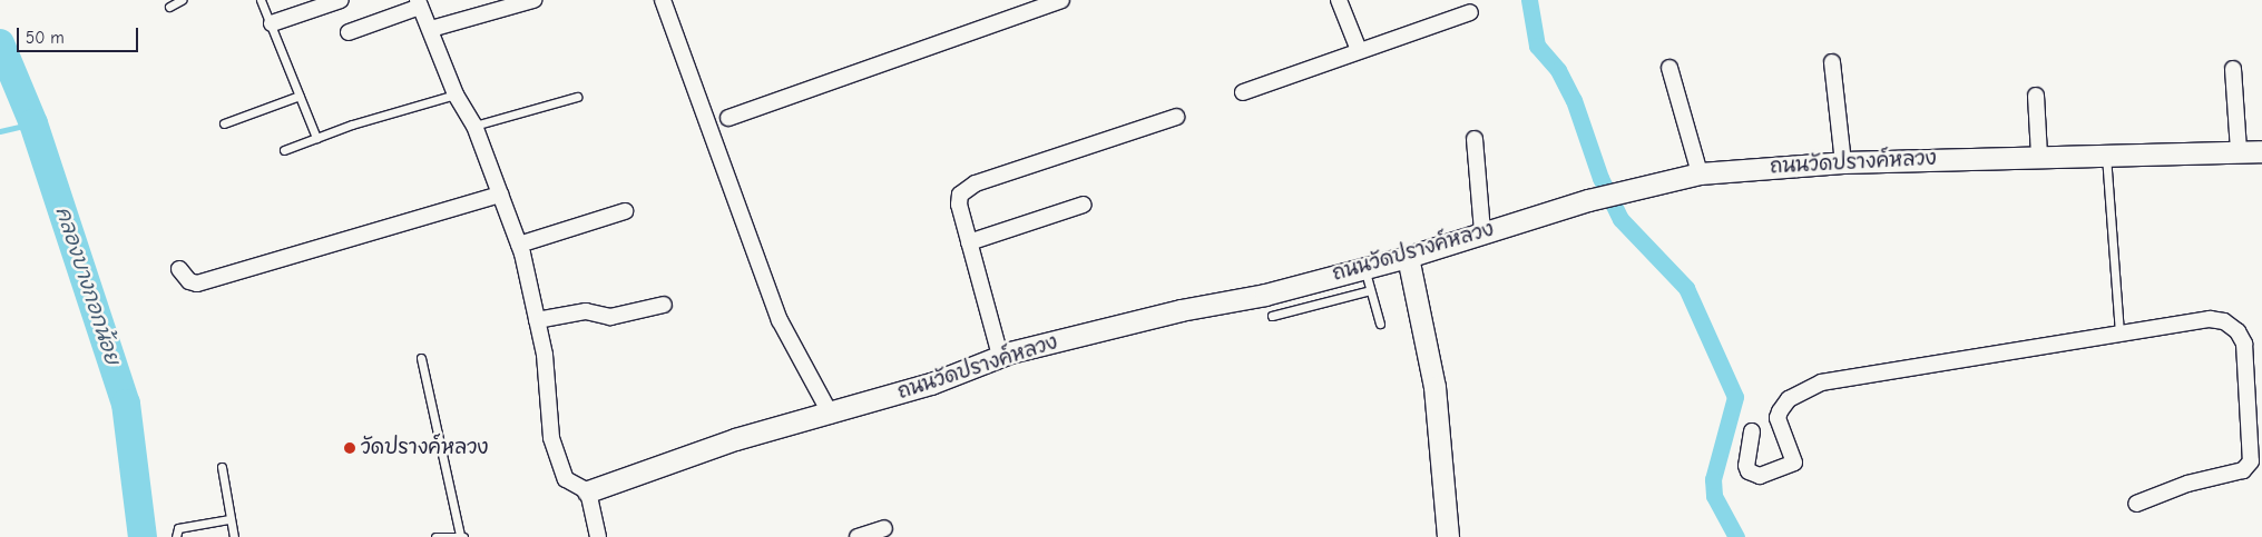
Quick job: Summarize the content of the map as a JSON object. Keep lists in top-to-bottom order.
{
  "streets": {
    "street": ["ถนนวัดปรางค์หลวง"]
  },
  "water": ["คลองบางกอกน้อย"],
  "places": ["วัดปรางค์หลวง"],
  "scale_bar": "50 m"
}
